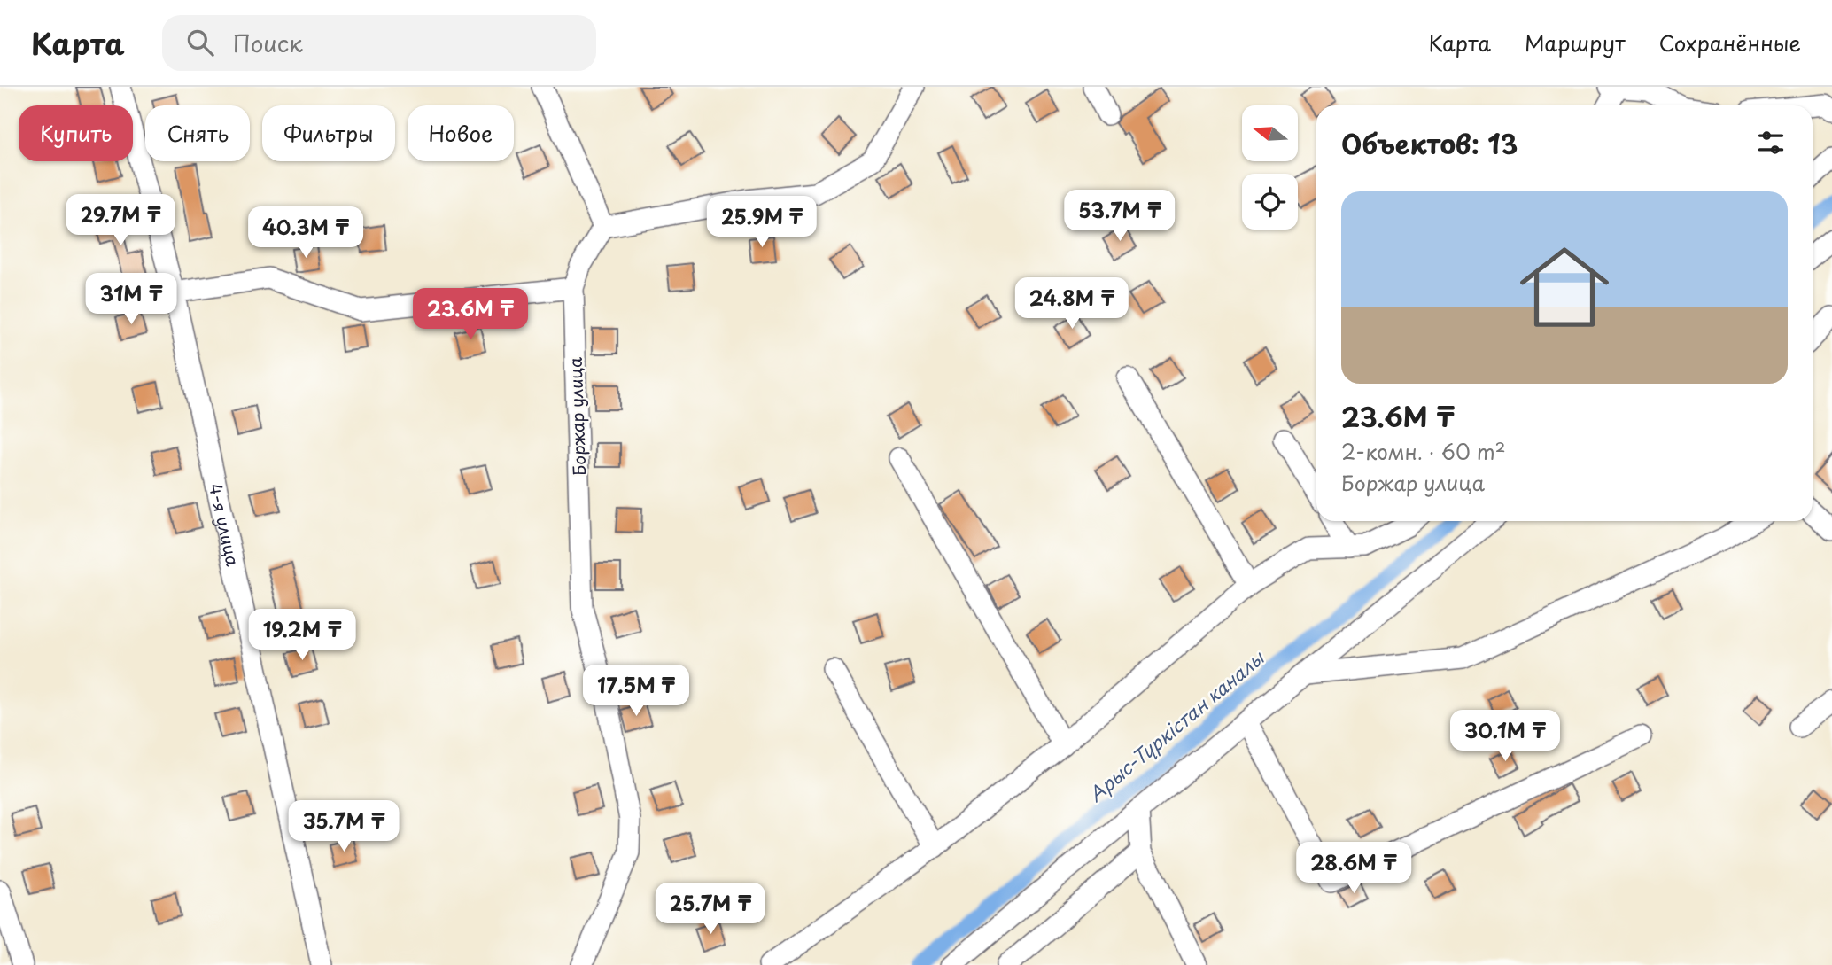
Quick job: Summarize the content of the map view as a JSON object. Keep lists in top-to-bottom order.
{
  "streets": {
    "street": ["Боржар улица", "4-я улица"]
  },
  "water": ["Арыс-Түркістан каналы"],
  "north": "left",
  "page": {
    "header": "Карта",
    "search": "Поиск",
    "nav": ["Карта", "Маршрут", "Сохранённые"],
    "chip": [
      "Купить",
      "Снять",
      "Фильтры",
      "Новое"
    ],
    "heading": "Объектов: 13",
    "list": [
      {
        "name": "23.6M ₸",
        "note": "2-комн. · 60 m² · Боржар улица"
      }
    ],
    "price": [
      "53.7M ₸",
      "29.7M ₸",
      "25.9M ₸",
      "40.3M ₸",
      "31M ₸",
      "24.8M ₸",
      "23.6M ₸",
      "19.2M ₸",
      "17.5M ₸",
      "30.1M ₸",
      "35.7M ₸",
      "28.6M ₸",
      "25.7M ₸"
    ]
  }
}
